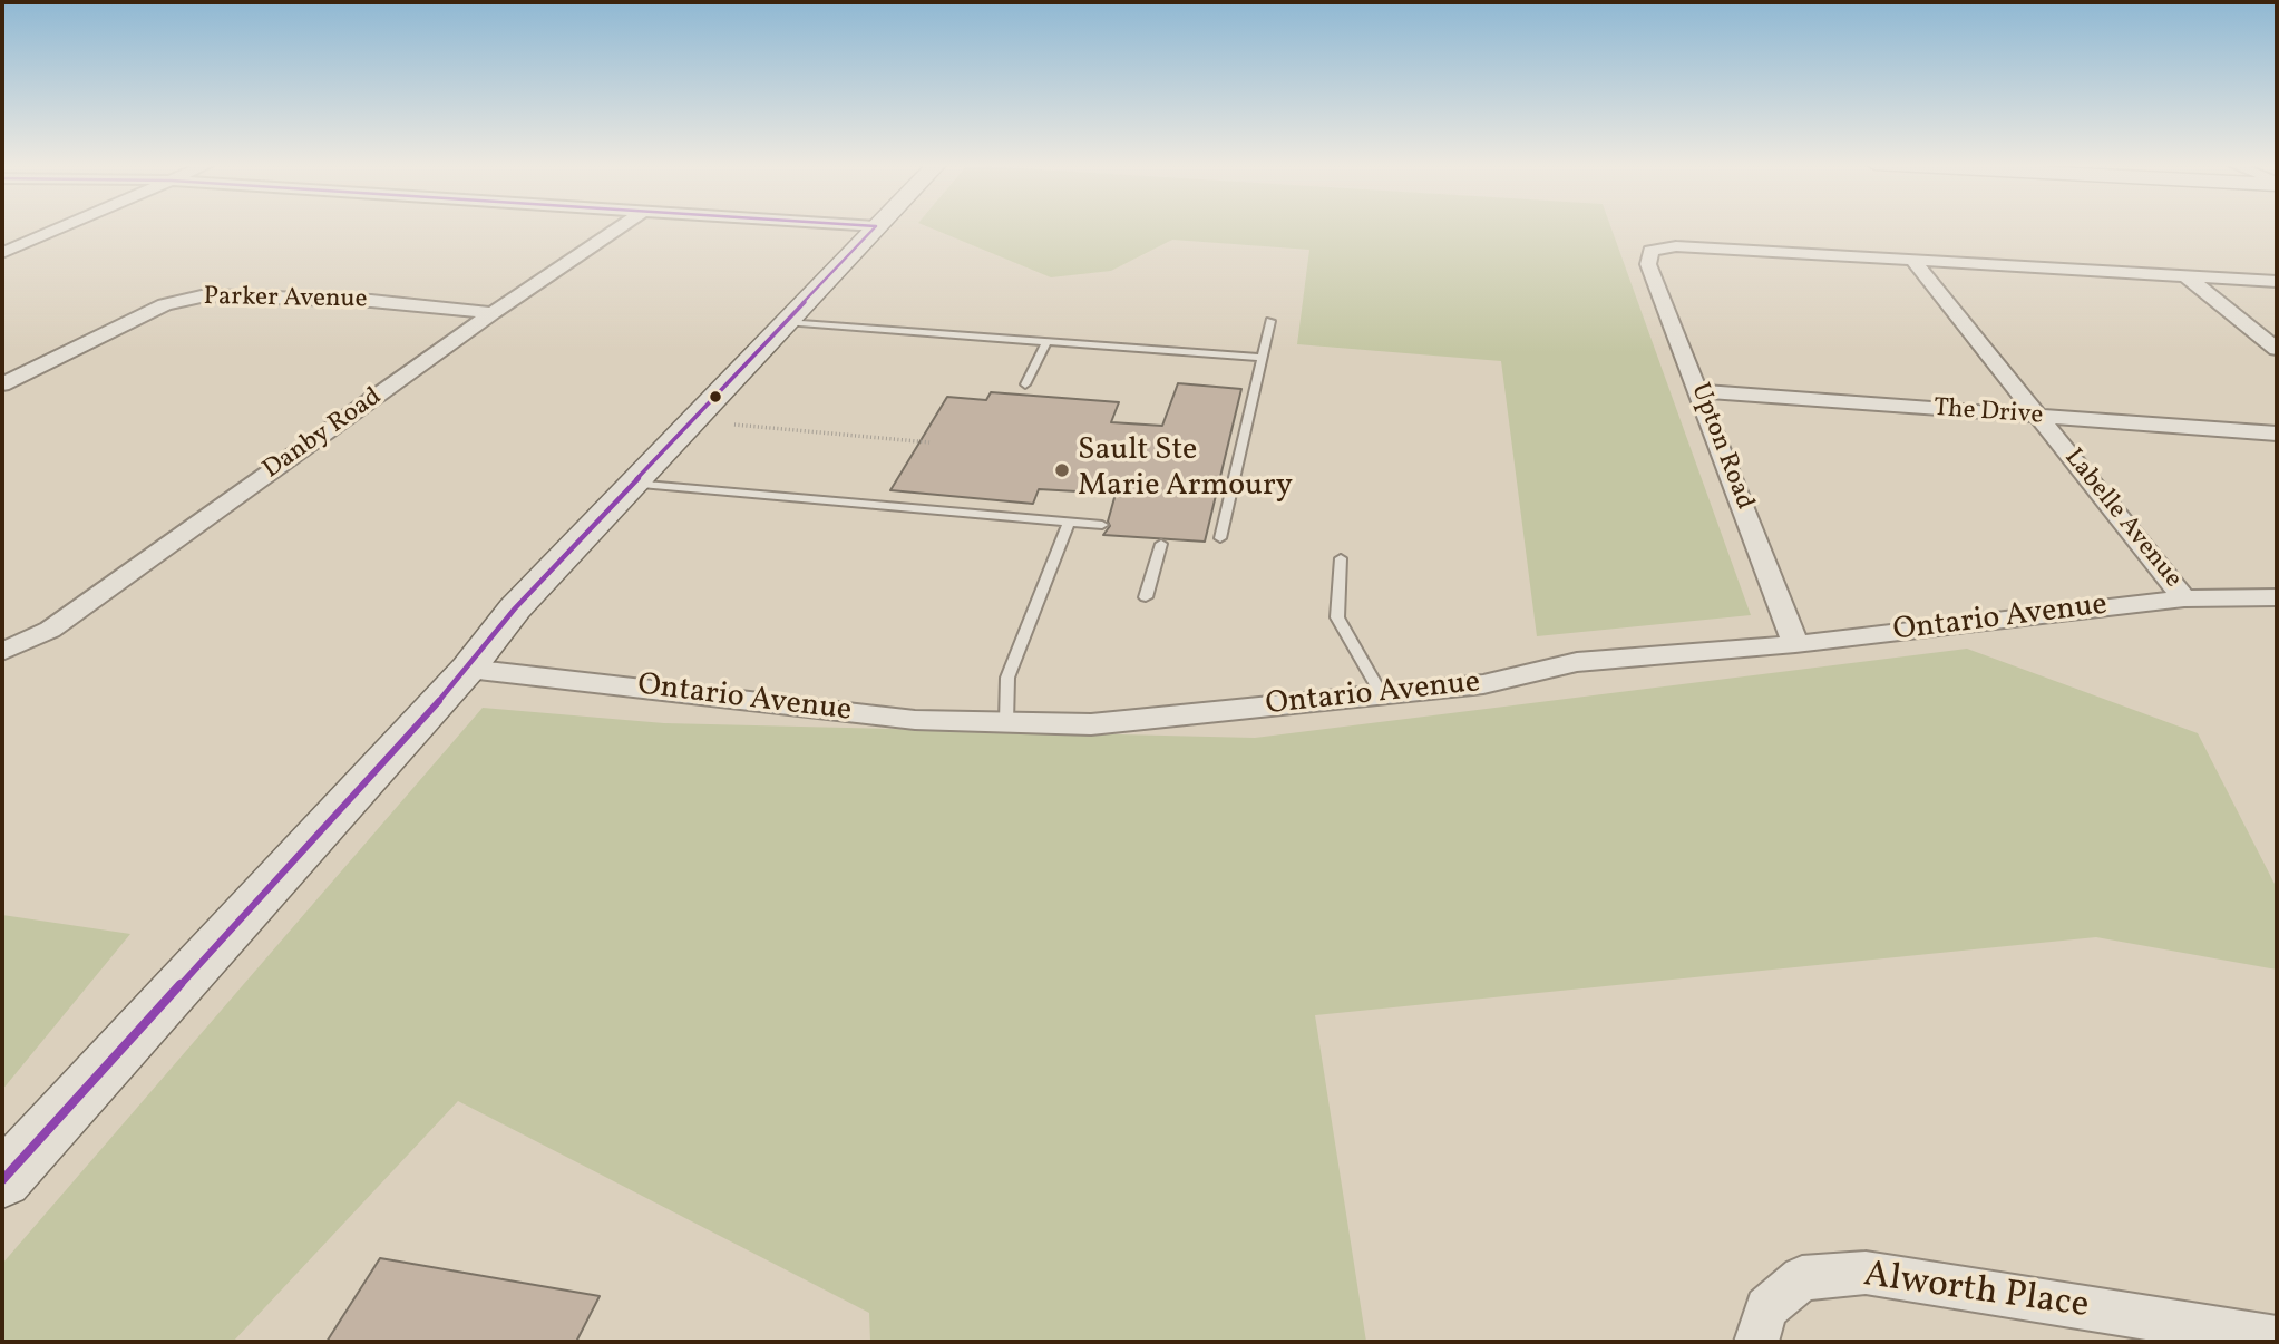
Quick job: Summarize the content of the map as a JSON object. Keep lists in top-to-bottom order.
{
  "streets": {
    "street": [
      "Parker Avenue",
      "The Drive",
      "Danby Road",
      "Upton Road",
      "Labelle Avenue",
      "Ontario Avenue",
      "Alworth Place"
    ]
  },
  "crossings": [
    ["Parker Avenue", "Danby Road"],
    ["The Drive", "Upton Road"],
    ["The Drive", "Labelle Avenue"],
    ["Upton Road", "Labelle Avenue"],
    ["Upton Road", "Ontario Avenue"],
    ["Labelle Avenue", "Ontario Avenue"]
  ],
  "places": ["Sault Ste Marie Armoury"]
}
